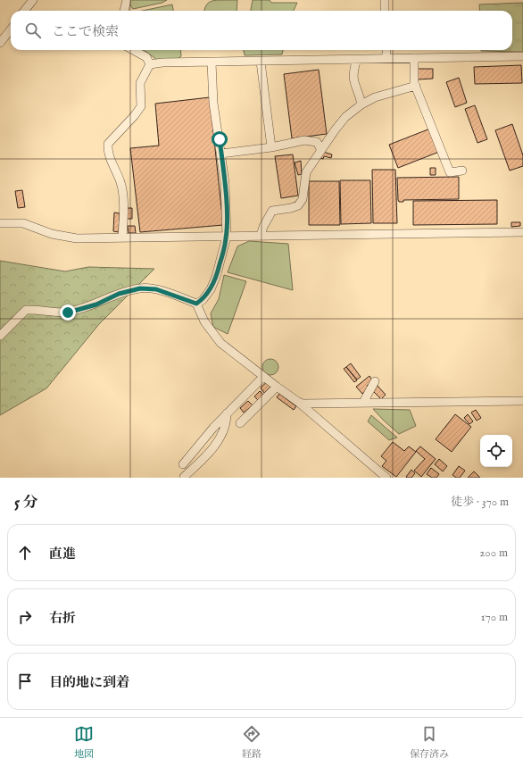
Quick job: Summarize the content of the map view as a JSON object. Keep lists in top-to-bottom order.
{
  "page": {
    "search": "ここで検索",
    "heading": ["5 分", "徒歩 · 370 m"],
    "list": [
      ["直進", "200 m"],
      ["右折", "170 m"],
      "目的地に到着"
    ],
    "nav": ["地図", "経路", "保存済み"]
  }
}
